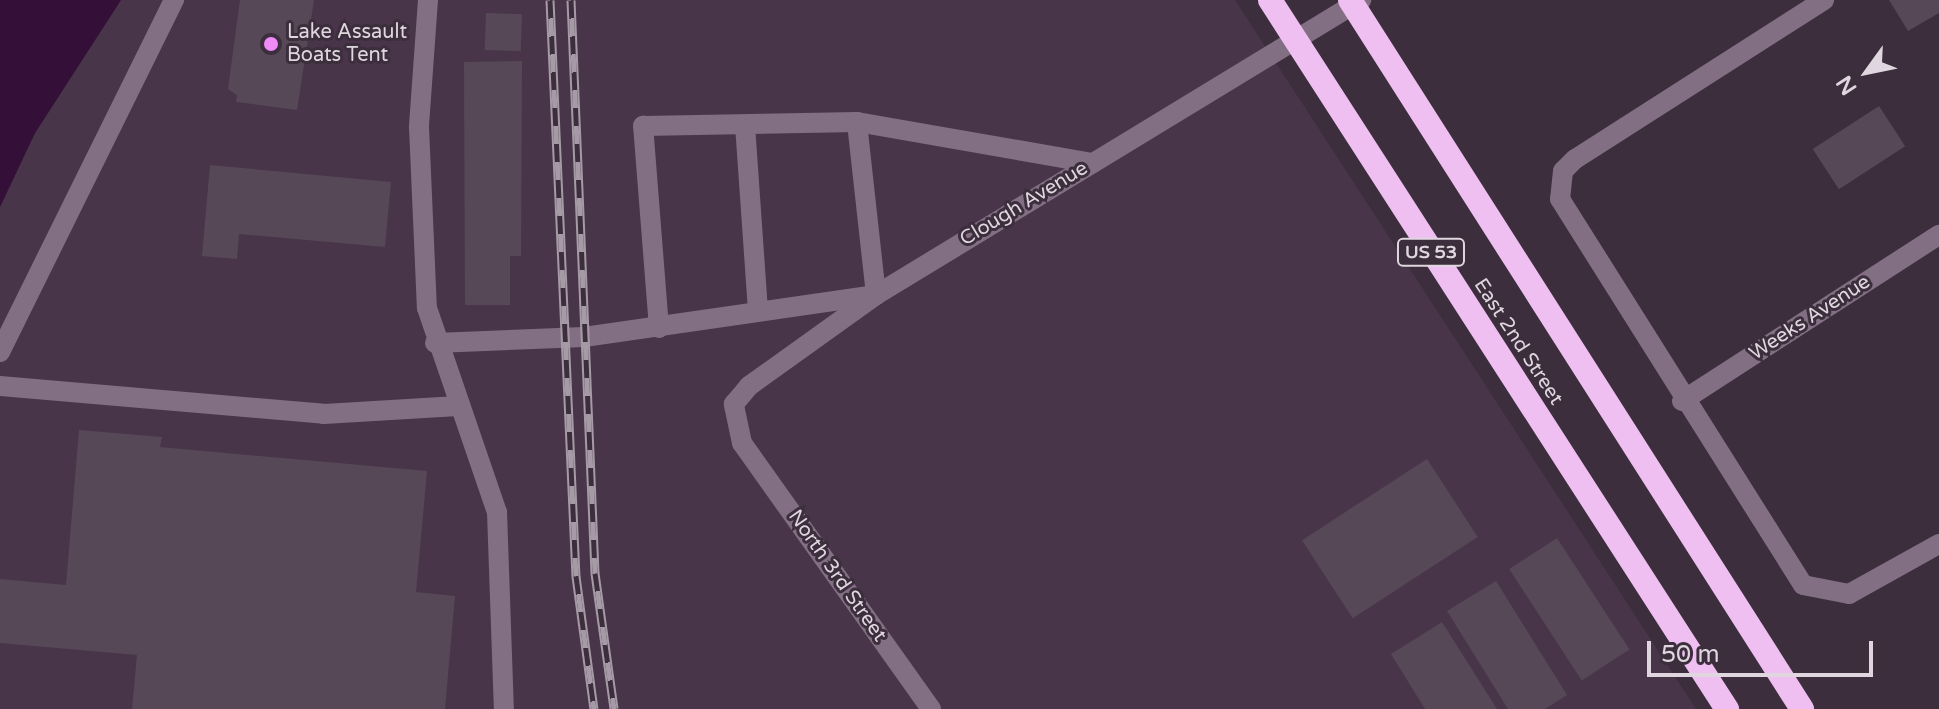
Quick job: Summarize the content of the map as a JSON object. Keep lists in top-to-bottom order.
{
  "streets": {
    "highway": ["US 53", "East 2nd Street"],
    "street": ["Clough Avenue", "Weeks Avenue", "North 3rd Street"]
  },
  "crossings": [
    ["Clough Avenue", "East 2nd Street"],
    ["Clough Avenue", "North 3rd Street"]
  ],
  "places": ["Lake Assault Boats Tent"],
  "scale_bar": "50 m",
  "north": "bottom left"
}
